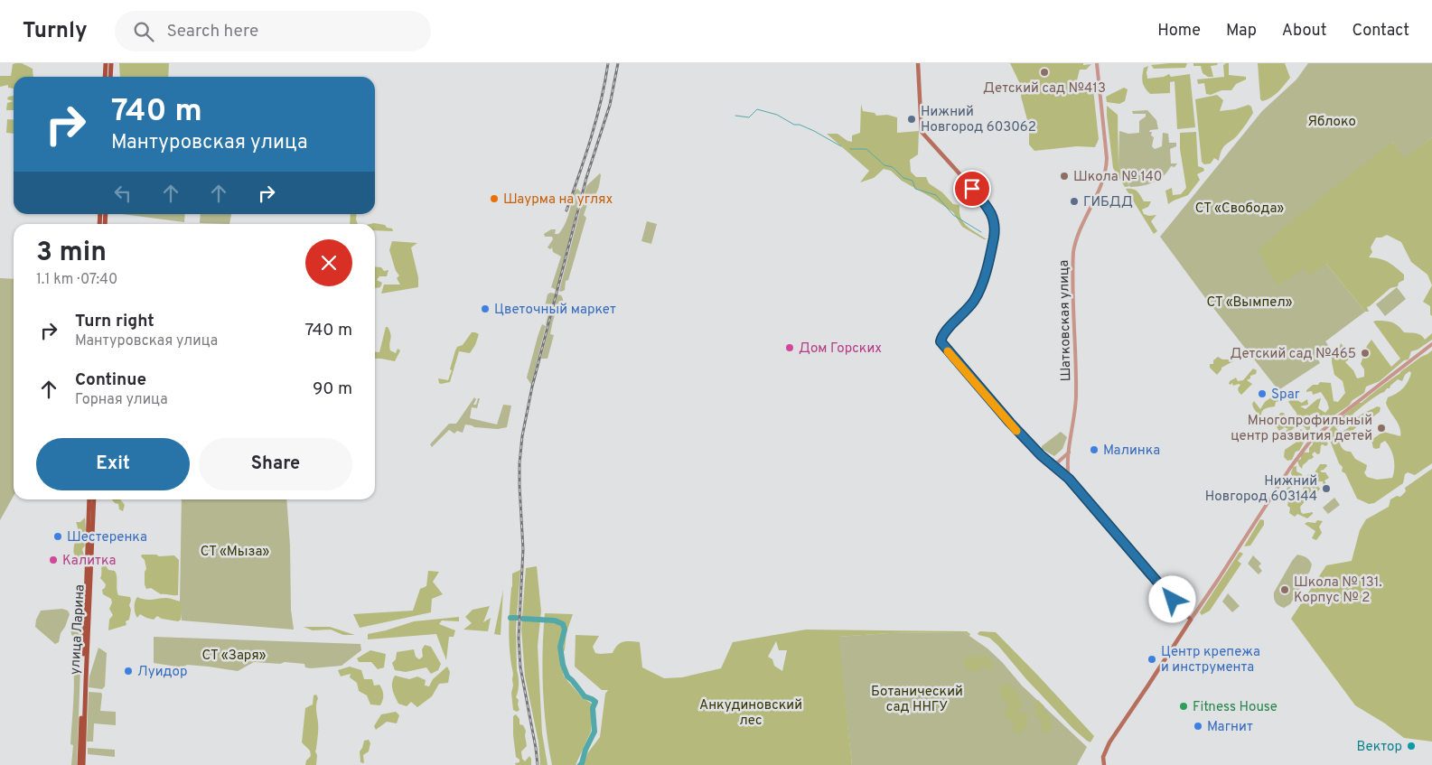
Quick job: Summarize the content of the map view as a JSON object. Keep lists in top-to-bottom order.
{
  "streets": {
    "main road": ["улица Ларина"],
    "street": ["Шатковская улица"]
  },
  "parks": [
    "Яблоко",
    "СТ «Свобода»",
    "СТ «Вымпел»",
    "СТ «Мыза»",
    "СТ «Заря»",
    "Ботанический сад ННГУ",
    "Анкудиновский лес"
  ],
  "places": [
    "Детский сад №413",
    "Нижний Новгород 603062",
    "Школа № 140",
    "Шаурма на углях",
    "ГИБДД",
    "Цветочный маркет",
    "Дом Горских",
    "Детский сад №465",
    "Spar",
    "Многопрофильный центр развития детей",
    "Малинка",
    "Нижний Новгород 603144",
    "Шестеренка",
    "Калитка",
    "Школа № 131. Корпус № 2",
    "Центр крепежа и инструмента",
    "Луидор",
    "Fitness House",
    "Магнит",
    "Вектор"
  ],
  "page": {
    "header": "Turnly",
    "search": "Search here",
    "nav": [
      "Home",
      "Map",
      "About",
      "Contact"
    ],
    "turn": ["740 m", "Мантуровская улица"],
    "heading": ["3 min", "1.1 km · 07:40"],
    "list": [
      {
        "name": "Turn right",
        "note": "Мантуровская улица",
        "value": "740 m"
      },
      {
        "name": "Continue",
        "note": "Горная улица",
        "value": "90 m"
      }
    ],
    "buttons": ["Exit", "Share"]
  }
}
